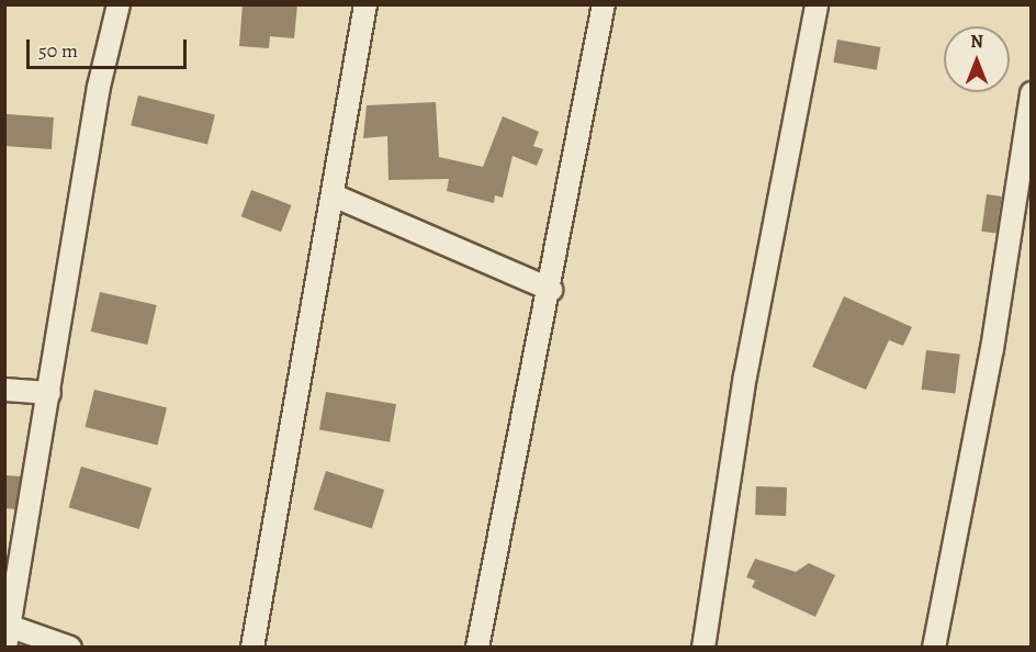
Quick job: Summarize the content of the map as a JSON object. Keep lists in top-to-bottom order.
{
  "scale_bar": "50 m",
  "north": "top"
}
